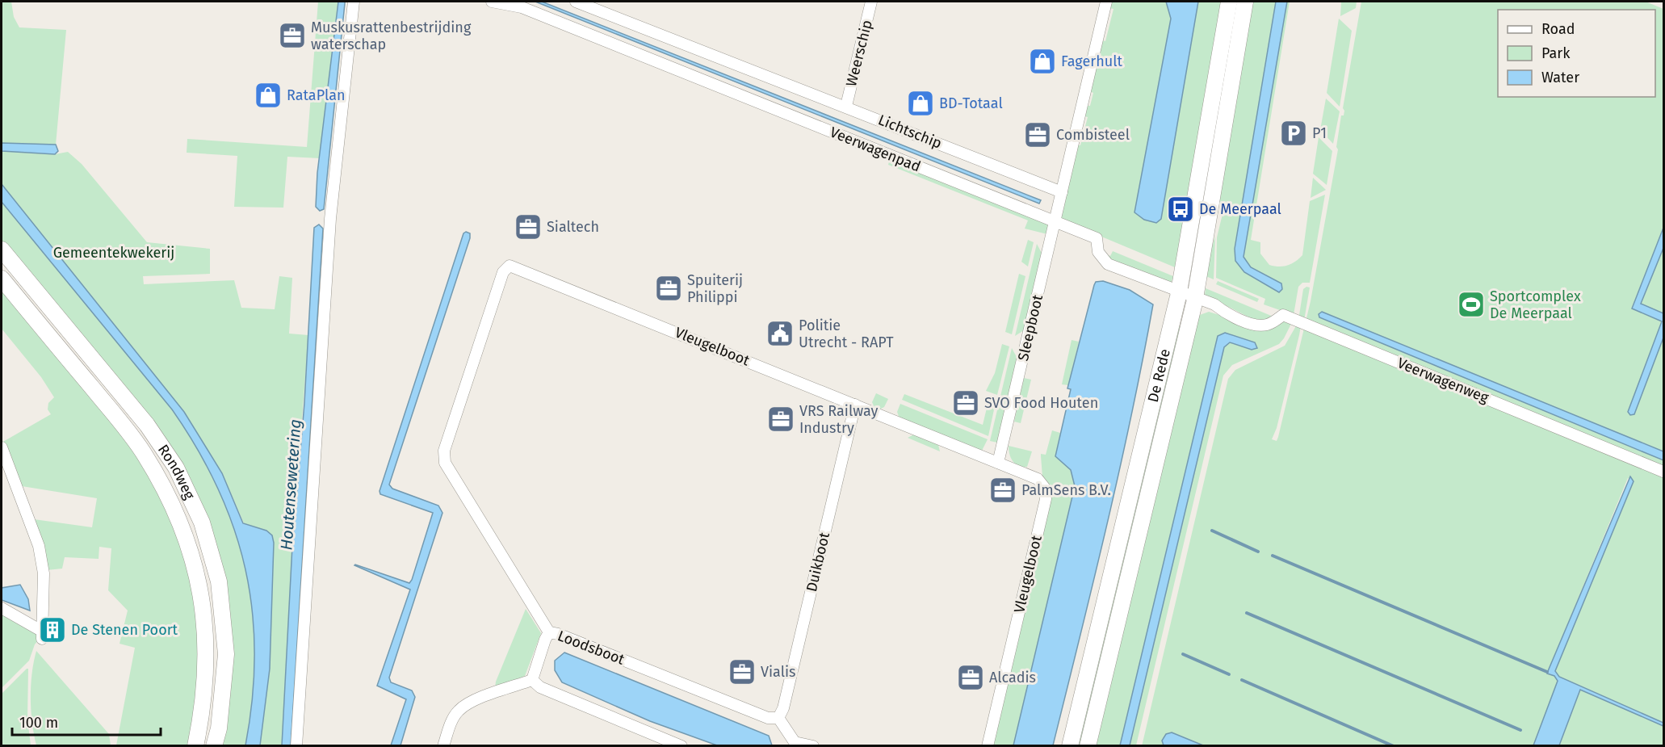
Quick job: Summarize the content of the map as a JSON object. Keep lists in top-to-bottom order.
{
  "streets": {
    "main road": ["De Rede", "Rondweg"],
    "street": [
      "Weerschip",
      "Lichtschip",
      "Veerwagenpad",
      "Sleepboot",
      "Vleugelboot",
      "Veerwagenweg",
      "Duikboot",
      "Loodsboot"
    ]
  },
  "crossings": [
    ["Weerschip", "Lichtschip"],
    ["Lichtschip", "Sleepboot"],
    ["Veerwagenpad", "Sleepboot"],
    ["Veerwagenpad", "De Rede"],
    ["Veerwagenpad", "Veerwagenweg"],
    ["Sleepboot", "Vleugelboot"],
    ["Vleugelboot", "Duikboot"],
    ["Vleugelboot", "Loodsboot"],
    ["De Rede", "Veerwagenweg"],
    ["Duikboot", "Loodsboot"]
  ],
  "water": ["Houtensewetering"],
  "parks": ["Gemeentekwekerij"],
  "places": {
    "office": [
      "Muskusrattenbestrijding waterschap",
      "Combisteel",
      "Sialtech",
      "Spuiterij Philippi",
      "SVO Food Houten",
      "VRS Railway Industry",
      "PalmSens B.V.",
      "Vialis",
      "Alcadis"
    ],
    "shop": ["Fagerhult", "RataPlan", "BD-Totaal"],
    "parking": ["P1"],
    "bus stop": ["De Meerpaal"],
    "sports": ["Sportcomplex De Meerpaal"],
    "public building": ["Politie Utrecht - RAPT"],
    "building": ["De Stenen Poort"]
  },
  "legend": ["Road", "Park", "Water"],
  "scale_bar": "100 m"
}
